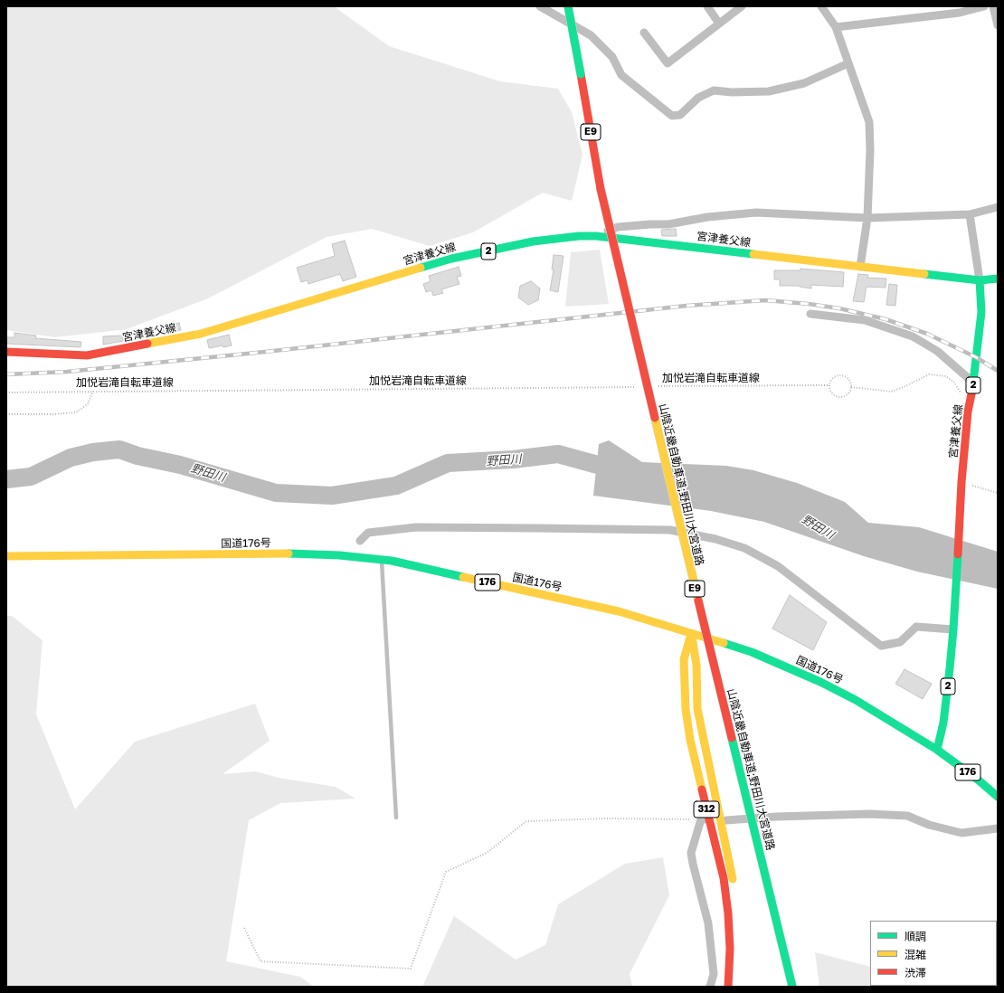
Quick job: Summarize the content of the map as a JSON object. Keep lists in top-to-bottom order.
{
  "streets": {
    "main road": [
      "E9",
      "宮津養父線",
      "2",
      "山陰近畿自動車道;野田川大宮道路",
      "国道176号",
      "176",
      "312"
    ],
    "path": ["加悦岩滝自転車道線"]
  },
  "crossings": [
    ["宮津養父線", "国道176号"],
    ["国道176号", "312"]
  ],
  "water": ["野田川"],
  "legend": ["順調", "混雑", "渋滞"]
}
